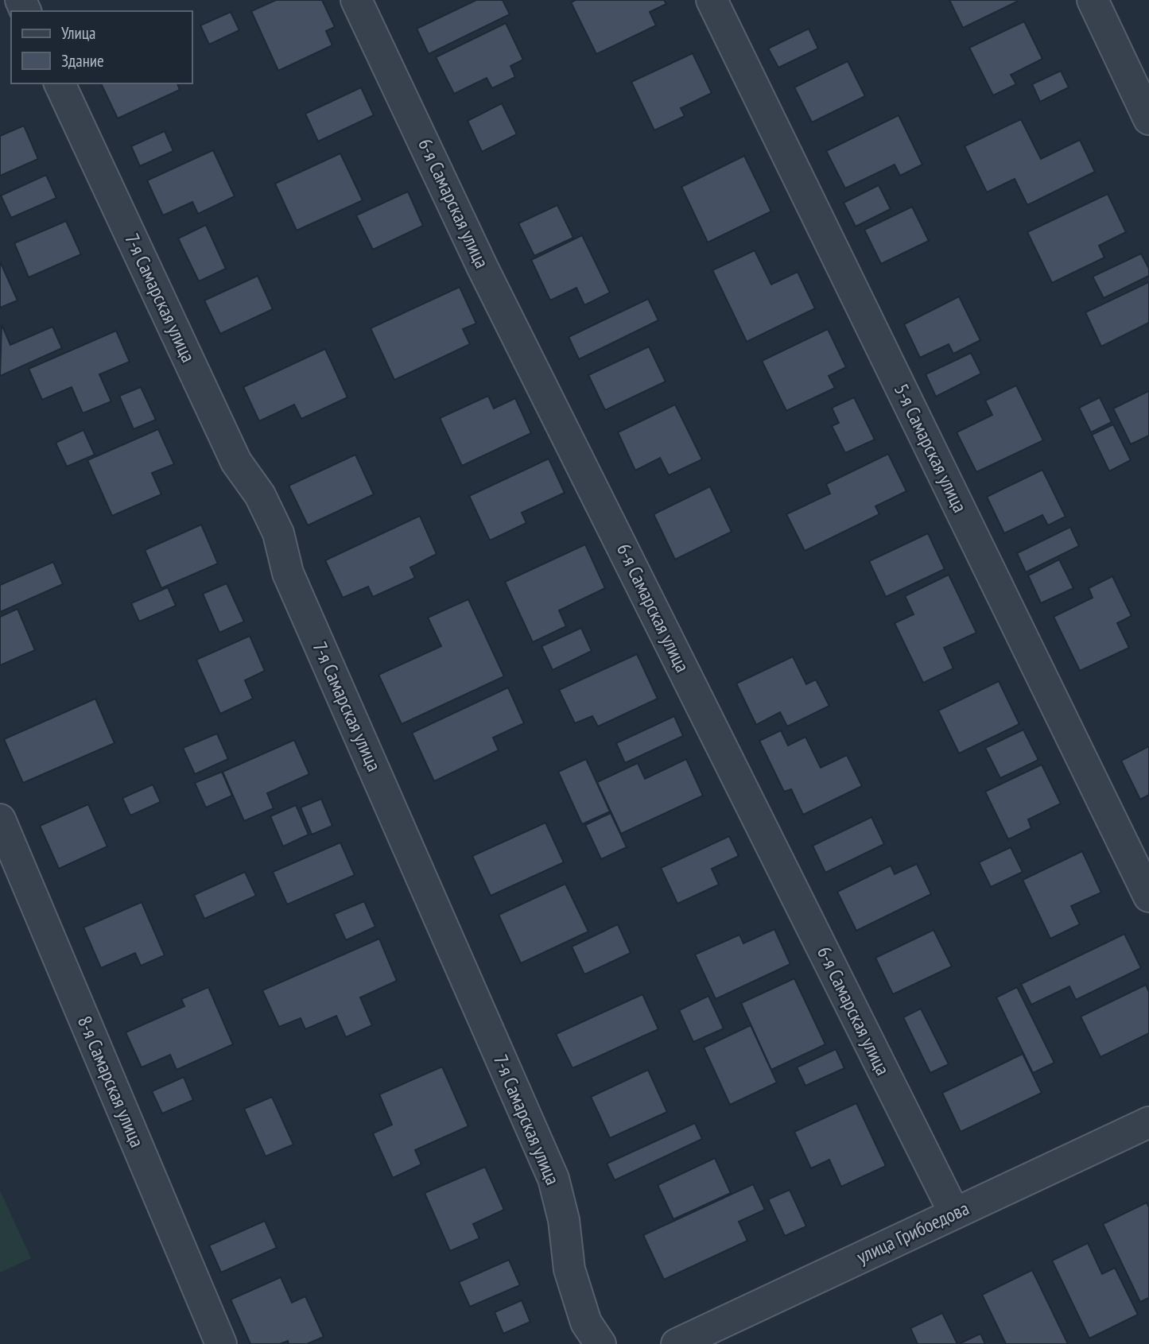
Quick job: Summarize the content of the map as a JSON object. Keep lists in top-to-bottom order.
{
  "streets": {
    "street": [
      "6-я Самарская улица",
      "7-я Самарская улица",
      "5-я Самарская улица",
      "8-я Самарская улица",
      "улица Грибоедова"
    ]
  },
  "crossings": [
    ["6-я Самарская улица", "улица Грибоедова"]
  ],
  "legend": ["Улица", "Здание"]
}
